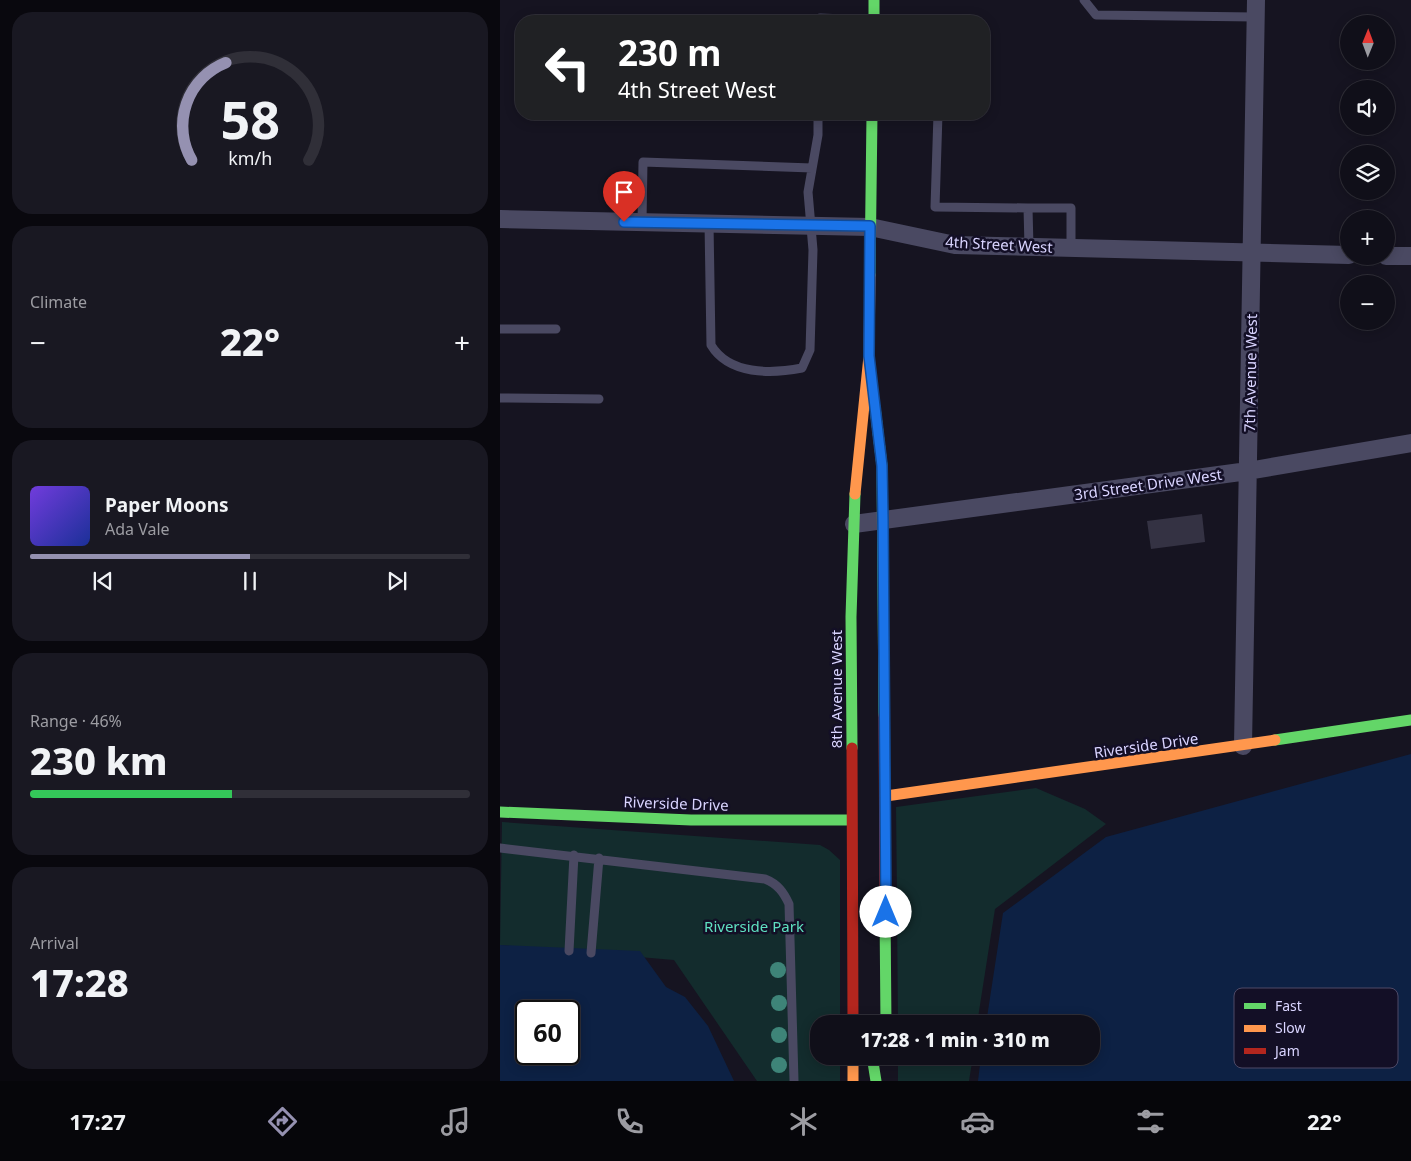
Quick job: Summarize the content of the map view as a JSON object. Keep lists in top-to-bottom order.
{
  "streets": {
    "main road": ["8th Avenue West", "Riverside Drive"],
    "street": ["4th Street West", "7th Avenue West", "3rd Street Drive West"]
  },
  "crossings": [
    ["4th Street West", "7th Avenue West"],
    ["4th Street West", "8th Avenue West"],
    ["7th Avenue West", "3rd Street Drive West"],
    ["7th Avenue West", "Riverside Drive"],
    ["3rd Street Drive West", "8th Avenue West"],
    ["8th Avenue West", "Riverside Drive"]
  ],
  "parks": ["Riverside Park"],
  "legend": ["Fast", "Slow", "Jam"],
  "north": "top",
  "page": {
    "map_buttons": ["+", "−"],
    "turn": ["230 m", "4th Street West"],
    "tile": [
      "Climate",
      ["Range · 46%", "230 km"],
      ["Arrival", "17:28"]
    ],
    "heat": ["−", "22°", "+"],
    "song": ["Paper Moons", "Ada Vale"],
    "limit": "60",
    "trip": "17:28 · 1 min · 310 m",
    "tabs": ["17:27", "22°"],
    "gauge": ["58", "km/h"]
  }
}
